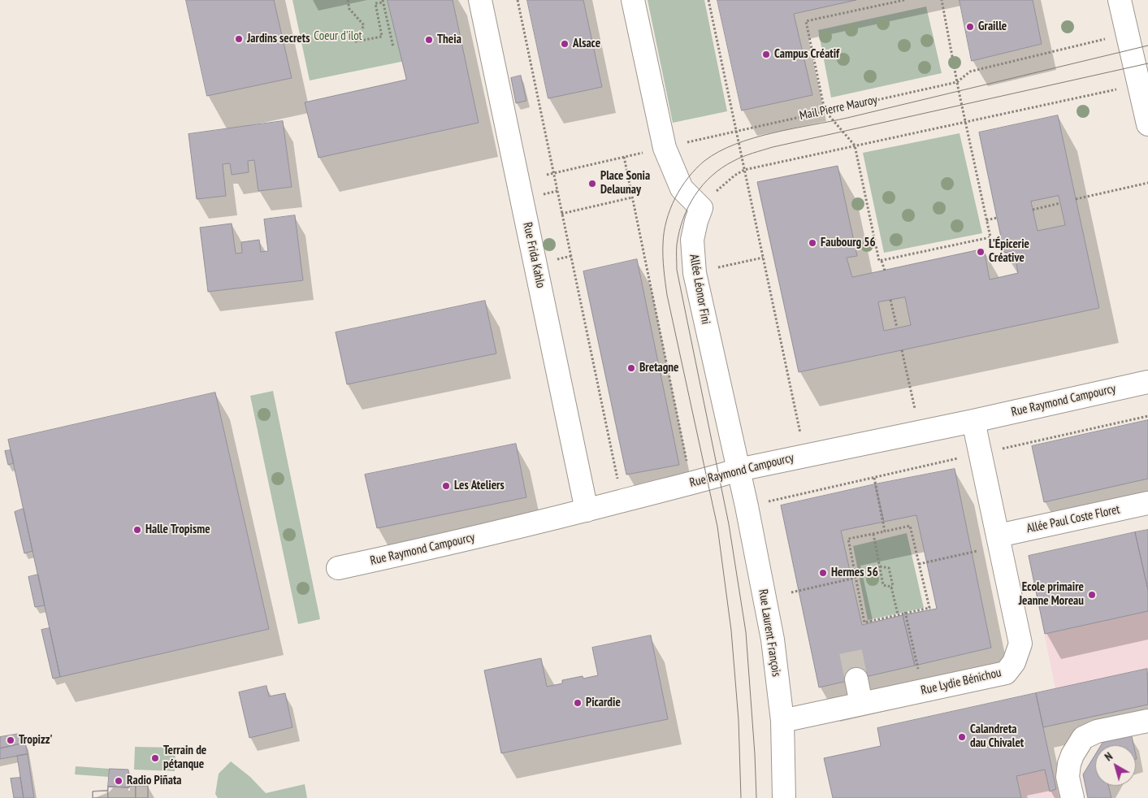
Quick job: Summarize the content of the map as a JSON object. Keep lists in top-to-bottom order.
{
  "streets": {
    "street": [
      "Rue Frida Kahlo",
      "Allée Léonor Fini",
      "Rue Raymond Campourcy",
      "Allée Paul Coste Floret",
      "Rue Laurent François",
      "Rue Lydie Bénichou"
    ],
    "path": ["Mail Pierre Mauroy"]
  },
  "crossings": [
    ["Rue Frida Kahlo", "Rue Raymond Campourcy"],
    ["Allée Léonor Fini", "Rue Raymond Campourcy"],
    ["Allée Léonor Fini", "Rue Laurent François"],
    ["Rue Raymond Campourcy", "Rue Laurent François"],
    ["Rue Raymond Campourcy", "Rue Lydie Bénichou"],
    ["Allée Paul Coste Floret", "Rue Lydie Bénichou"],
    ["Rue Laurent François", "Rue Lydie Bénichou"]
  ],
  "parks": ["Coeur d'ilot"],
  "places": [
    "Graille",
    "Jardins secrets",
    "Theia",
    "Alsace",
    "Campus Créatif",
    "Place Sonia Delaunay",
    "Faubourg 56",
    "L'Épicerie Créative",
    "Bretagne",
    "Les Ateliers",
    "Halle Tropisme",
    "Hermes 56",
    "Ecole primaire Jeanne Moreau",
    "Picardie",
    "Calandreta dau Chivalet",
    "Tropizz'",
    "Terrain de pétanque",
    "Radio Piñata"
  ],
  "north": "top left"
}
